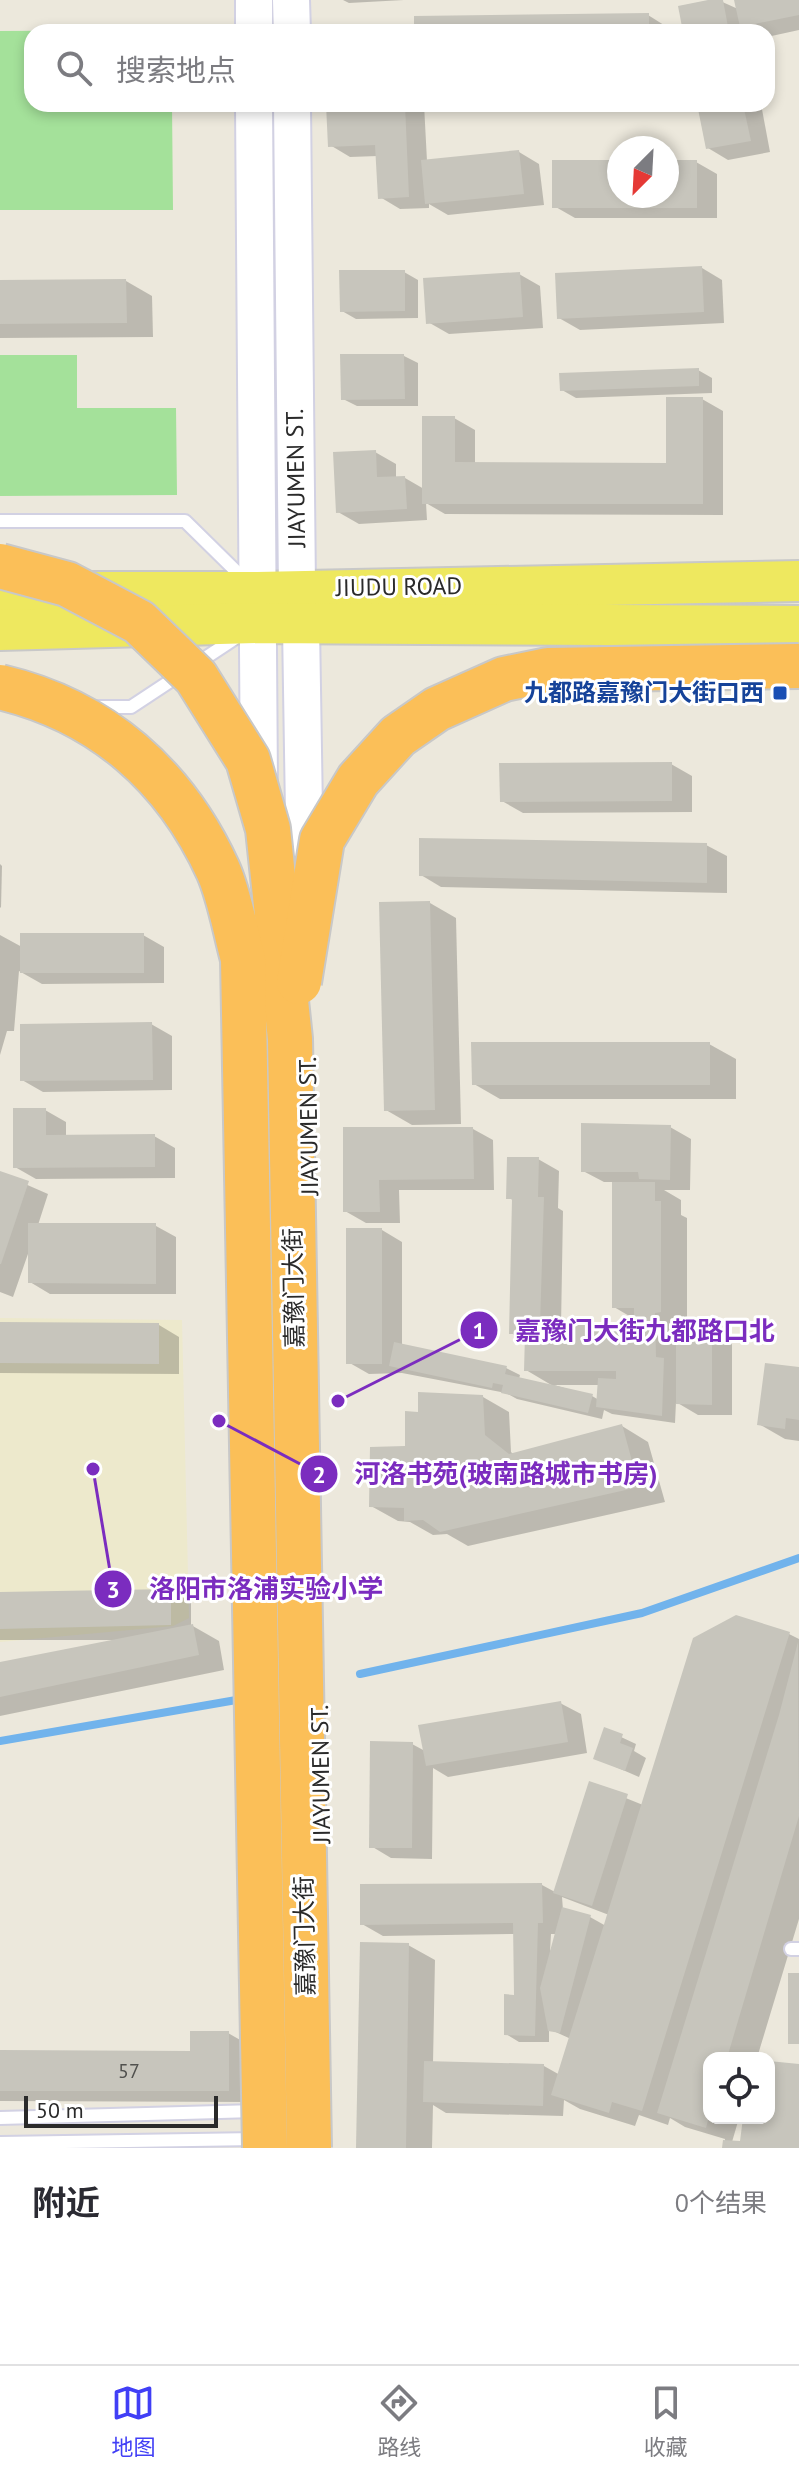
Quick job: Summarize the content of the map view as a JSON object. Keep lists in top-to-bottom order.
{
  "streets": {
    "highway": ["嘉豫门大街"],
    "main road": ["JIAYUMEN ST.", "JIUDU ROAD"]
  },
  "crossings": [
    ["JIAYUMEN ST.", "JIUDU ROAD"],
    ["JIAYUMEN ST.", "嘉豫门大街"]
  ],
  "places": {
    "transit": ["九都路嘉豫门大街口西"],
    "other": ["嘉豫门大街九都路口北", "河洛书苑(玻南路城市书房)", "洛阳市洛浦实验小学"]
  },
  "house_numbers": ["57"],
  "scale_bar": "50 m",
  "north": "bottom left",
  "page": {
    "search": "搜索地点",
    "scale": "50 m",
    "heading": ["附近", "0个结果"],
    "nav": ["地图", "路线", "收藏"]
  }
}
